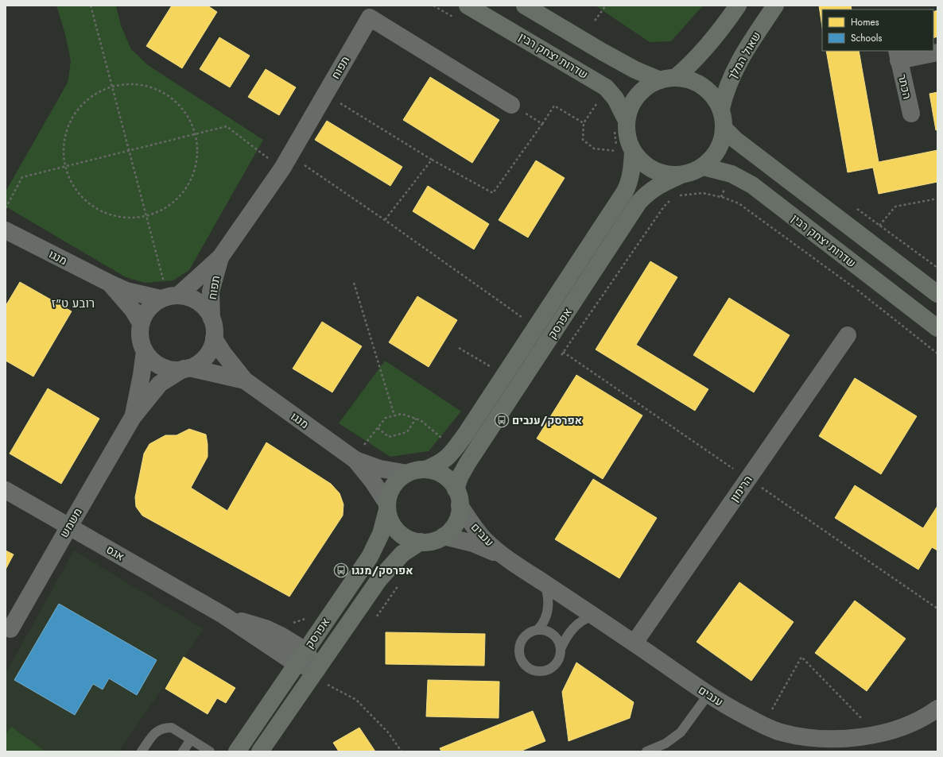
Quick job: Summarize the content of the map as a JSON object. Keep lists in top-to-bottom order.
{
  "streets": {
    "street": [
      "שדרות יצחק רבין",
      "שאול המלך",
      "תפוח",
      "הכתר",
      "מנגו",
      "אפרסק",
      "הרימון",
      "משמש",
      "ענבים",
      "אגס"
    ]
  },
  "crossings": [
    ["שדרות יצחק רבין", "שאול המלך"],
    ["שדרות יצחק רבין", "אפרסק"],
    ["שאול המלך", "אפרסק"],
    ["תפוח", "מנגו"],
    ["תפוח", "משמש"],
    ["מנגו", "אפרסק"],
    ["מנגו", "משמש"],
    ["מנגו", "ענבים"],
    ["אפרסק", "ענבים"],
    ["אפרסק", "אגס"],
    ["הרימון", "ענבים"],
    ["משמש", "אגס"]
  ],
  "districts": ["רובע ט\"ז"],
  "places": {
    "bus stop": ["אפרסק/ענבים", "אפרסק/מנגו"]
  },
  "legend": ["Homes", "Schools"]
}
